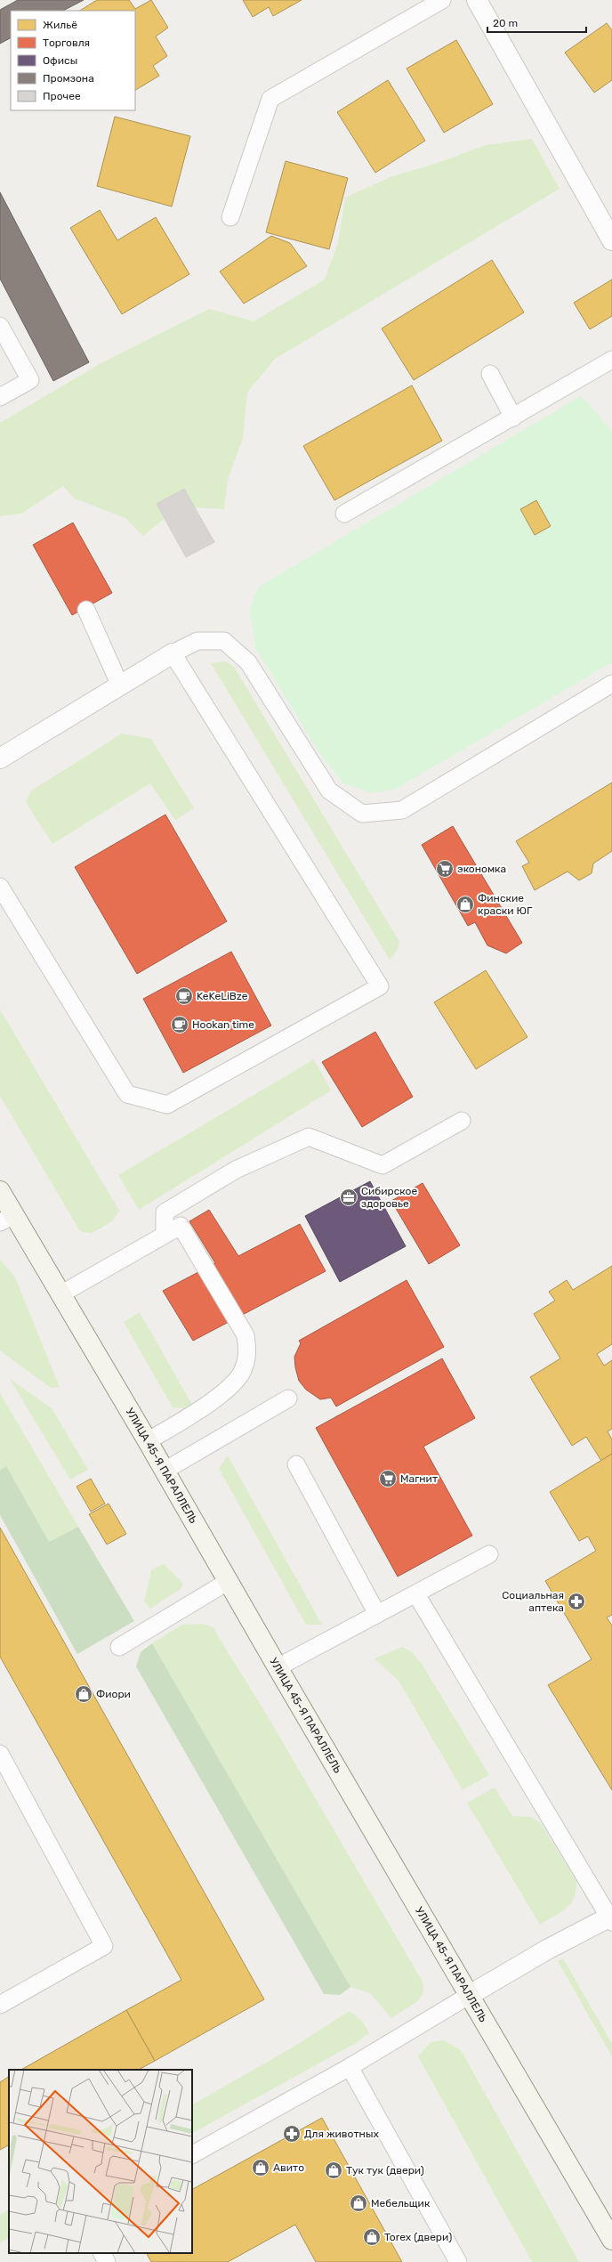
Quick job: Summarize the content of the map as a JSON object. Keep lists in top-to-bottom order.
{
  "streets": {
    "main road": ["УЛИЦА 45-Я ПАРАЛЛЕЛЬ"]
  },
  "places": {
    "supermarket": ["экономка", "Магнит"],
    "shop": [
      "Финские краски ЮГ",
      "Фиори",
      "Авито",
      "Тук тук (двери)",
      "Мебельщик",
      "Torex (двери)"
    ],
    "cafe": ["KeKeLiBze", "Hookan time"],
    "office": ["Сибирское здоровье"],
    "pharmacy": ["Социальная аптека", "Для животных"]
  },
  "legend": [
    "Жильё",
    "Торговля",
    "Офисы",
    "Промзона",
    "Прочее"
  ],
  "scale_bar": "20 m"
}
